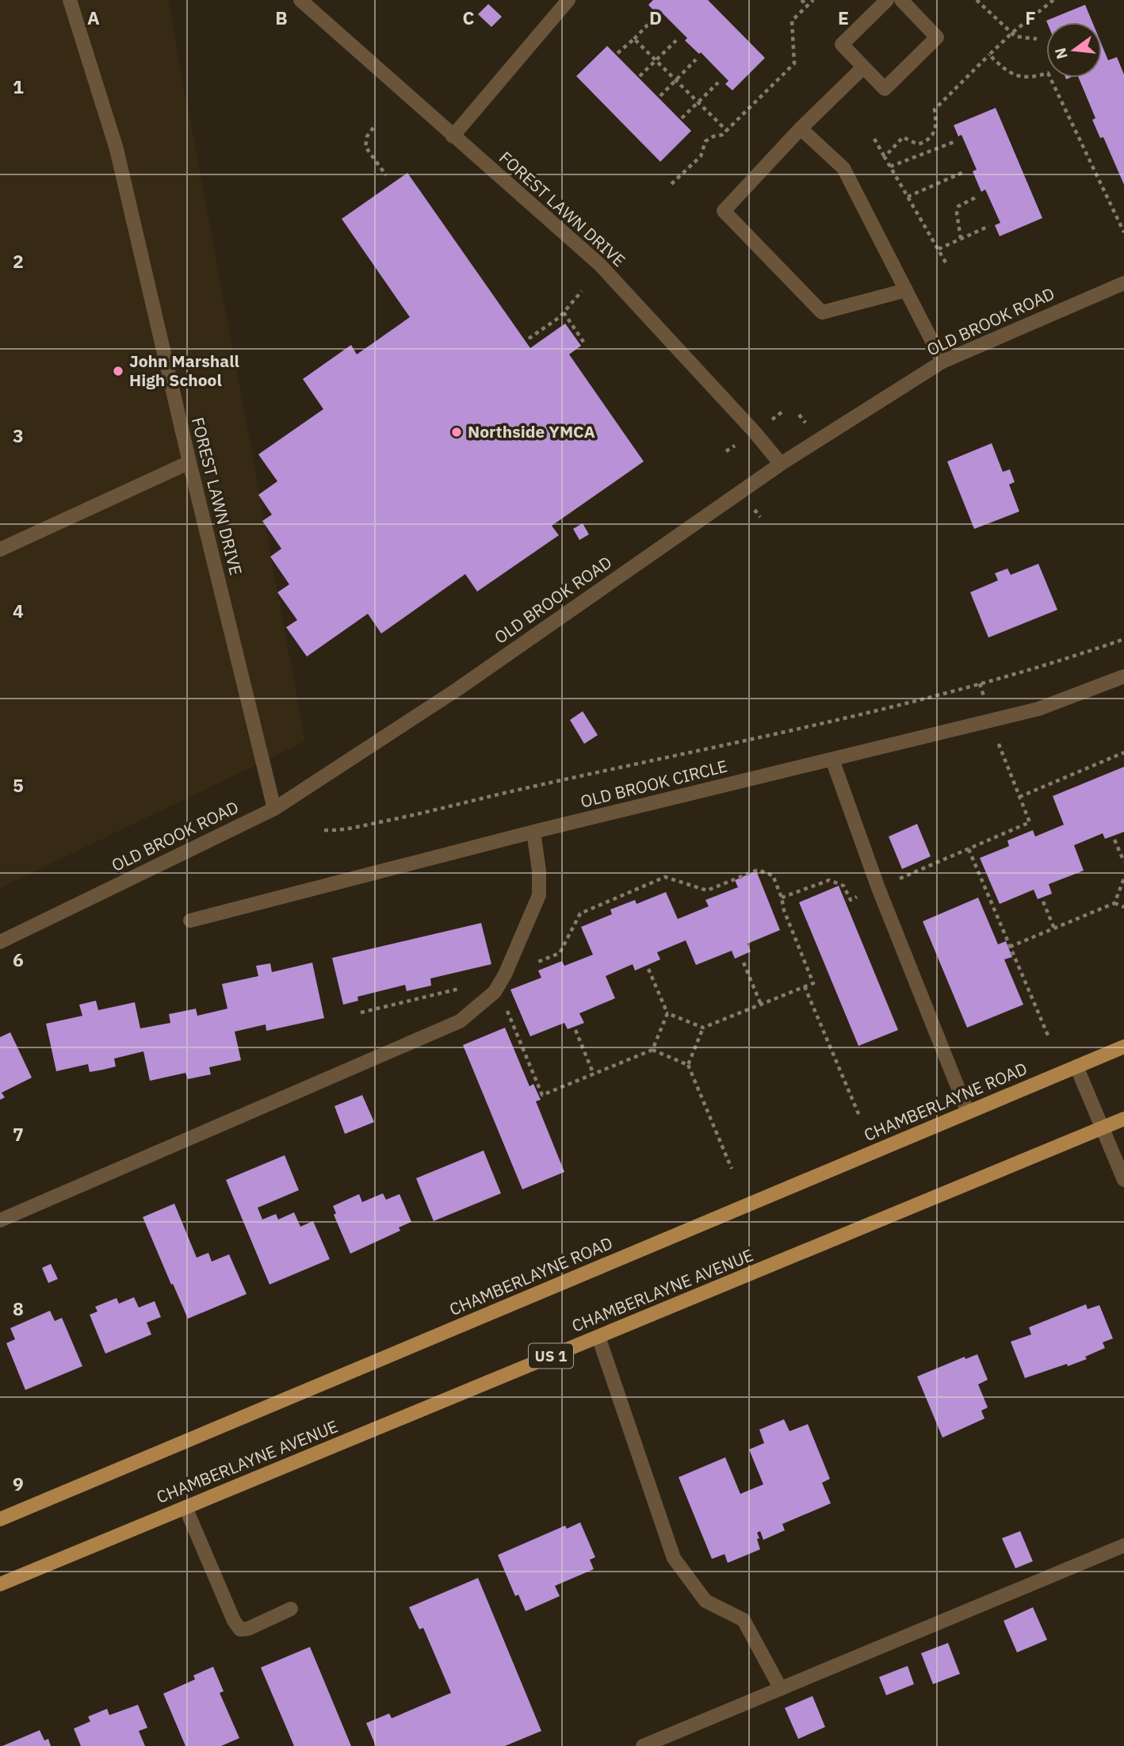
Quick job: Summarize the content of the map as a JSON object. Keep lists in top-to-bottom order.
{
  "streets": {
    "main road": ["CHAMBERLAYNE ROAD", "CHAMBERLAYNE AVENUE", "US 1"],
    "street": ["FOREST LAWN DRIVE", "OLD BROOK ROAD", "OLD BROOK CIRCLE"]
  },
  "crossings": [
    ["FOREST LAWN DRIVE", "OLD BROOK ROAD"]
  ],
  "places": ["John Marshall High School", "Northside YMCA"],
  "north": "left",
  "grid": {
    "columns": [
      "A",
      "B",
      "C",
      "D",
      "E",
      "F"
    ],
    "rows": [
      "1",
      "2",
      "3",
      "4",
      "5",
      "6",
      "7",
      "8",
      "9"
    ]
  }
}
